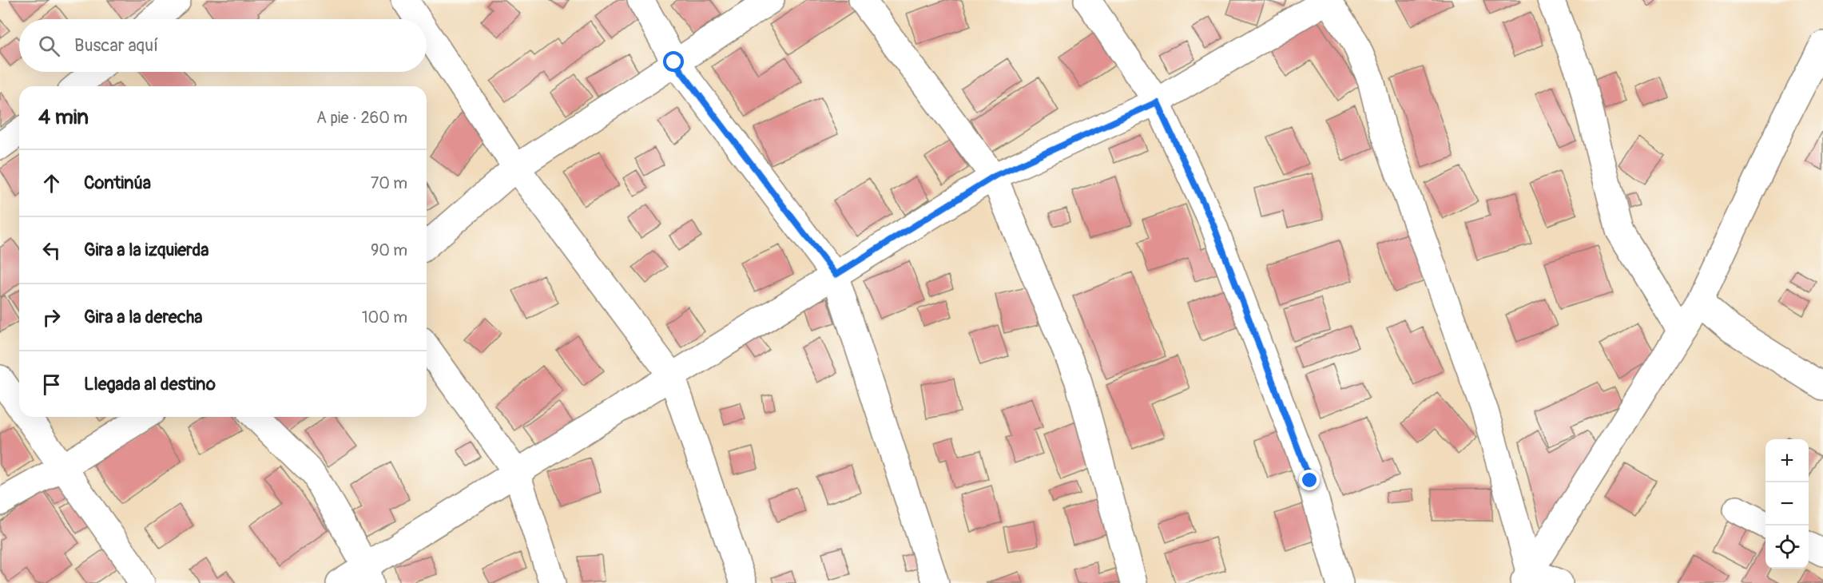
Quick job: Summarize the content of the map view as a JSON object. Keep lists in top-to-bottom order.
{
  "page": {
    "search": "Buscar aquí",
    "heading": ["4 min", "A pie · 260 m"],
    "list": [
      ["Continúa", "70 m"],
      ["Gira a la izquierda", "90 m"],
      ["Gira a la derecha", "100 m"],
      "Llegada al destino"
    ],
    "map_buttons": ["+", "−"]
  }
}
